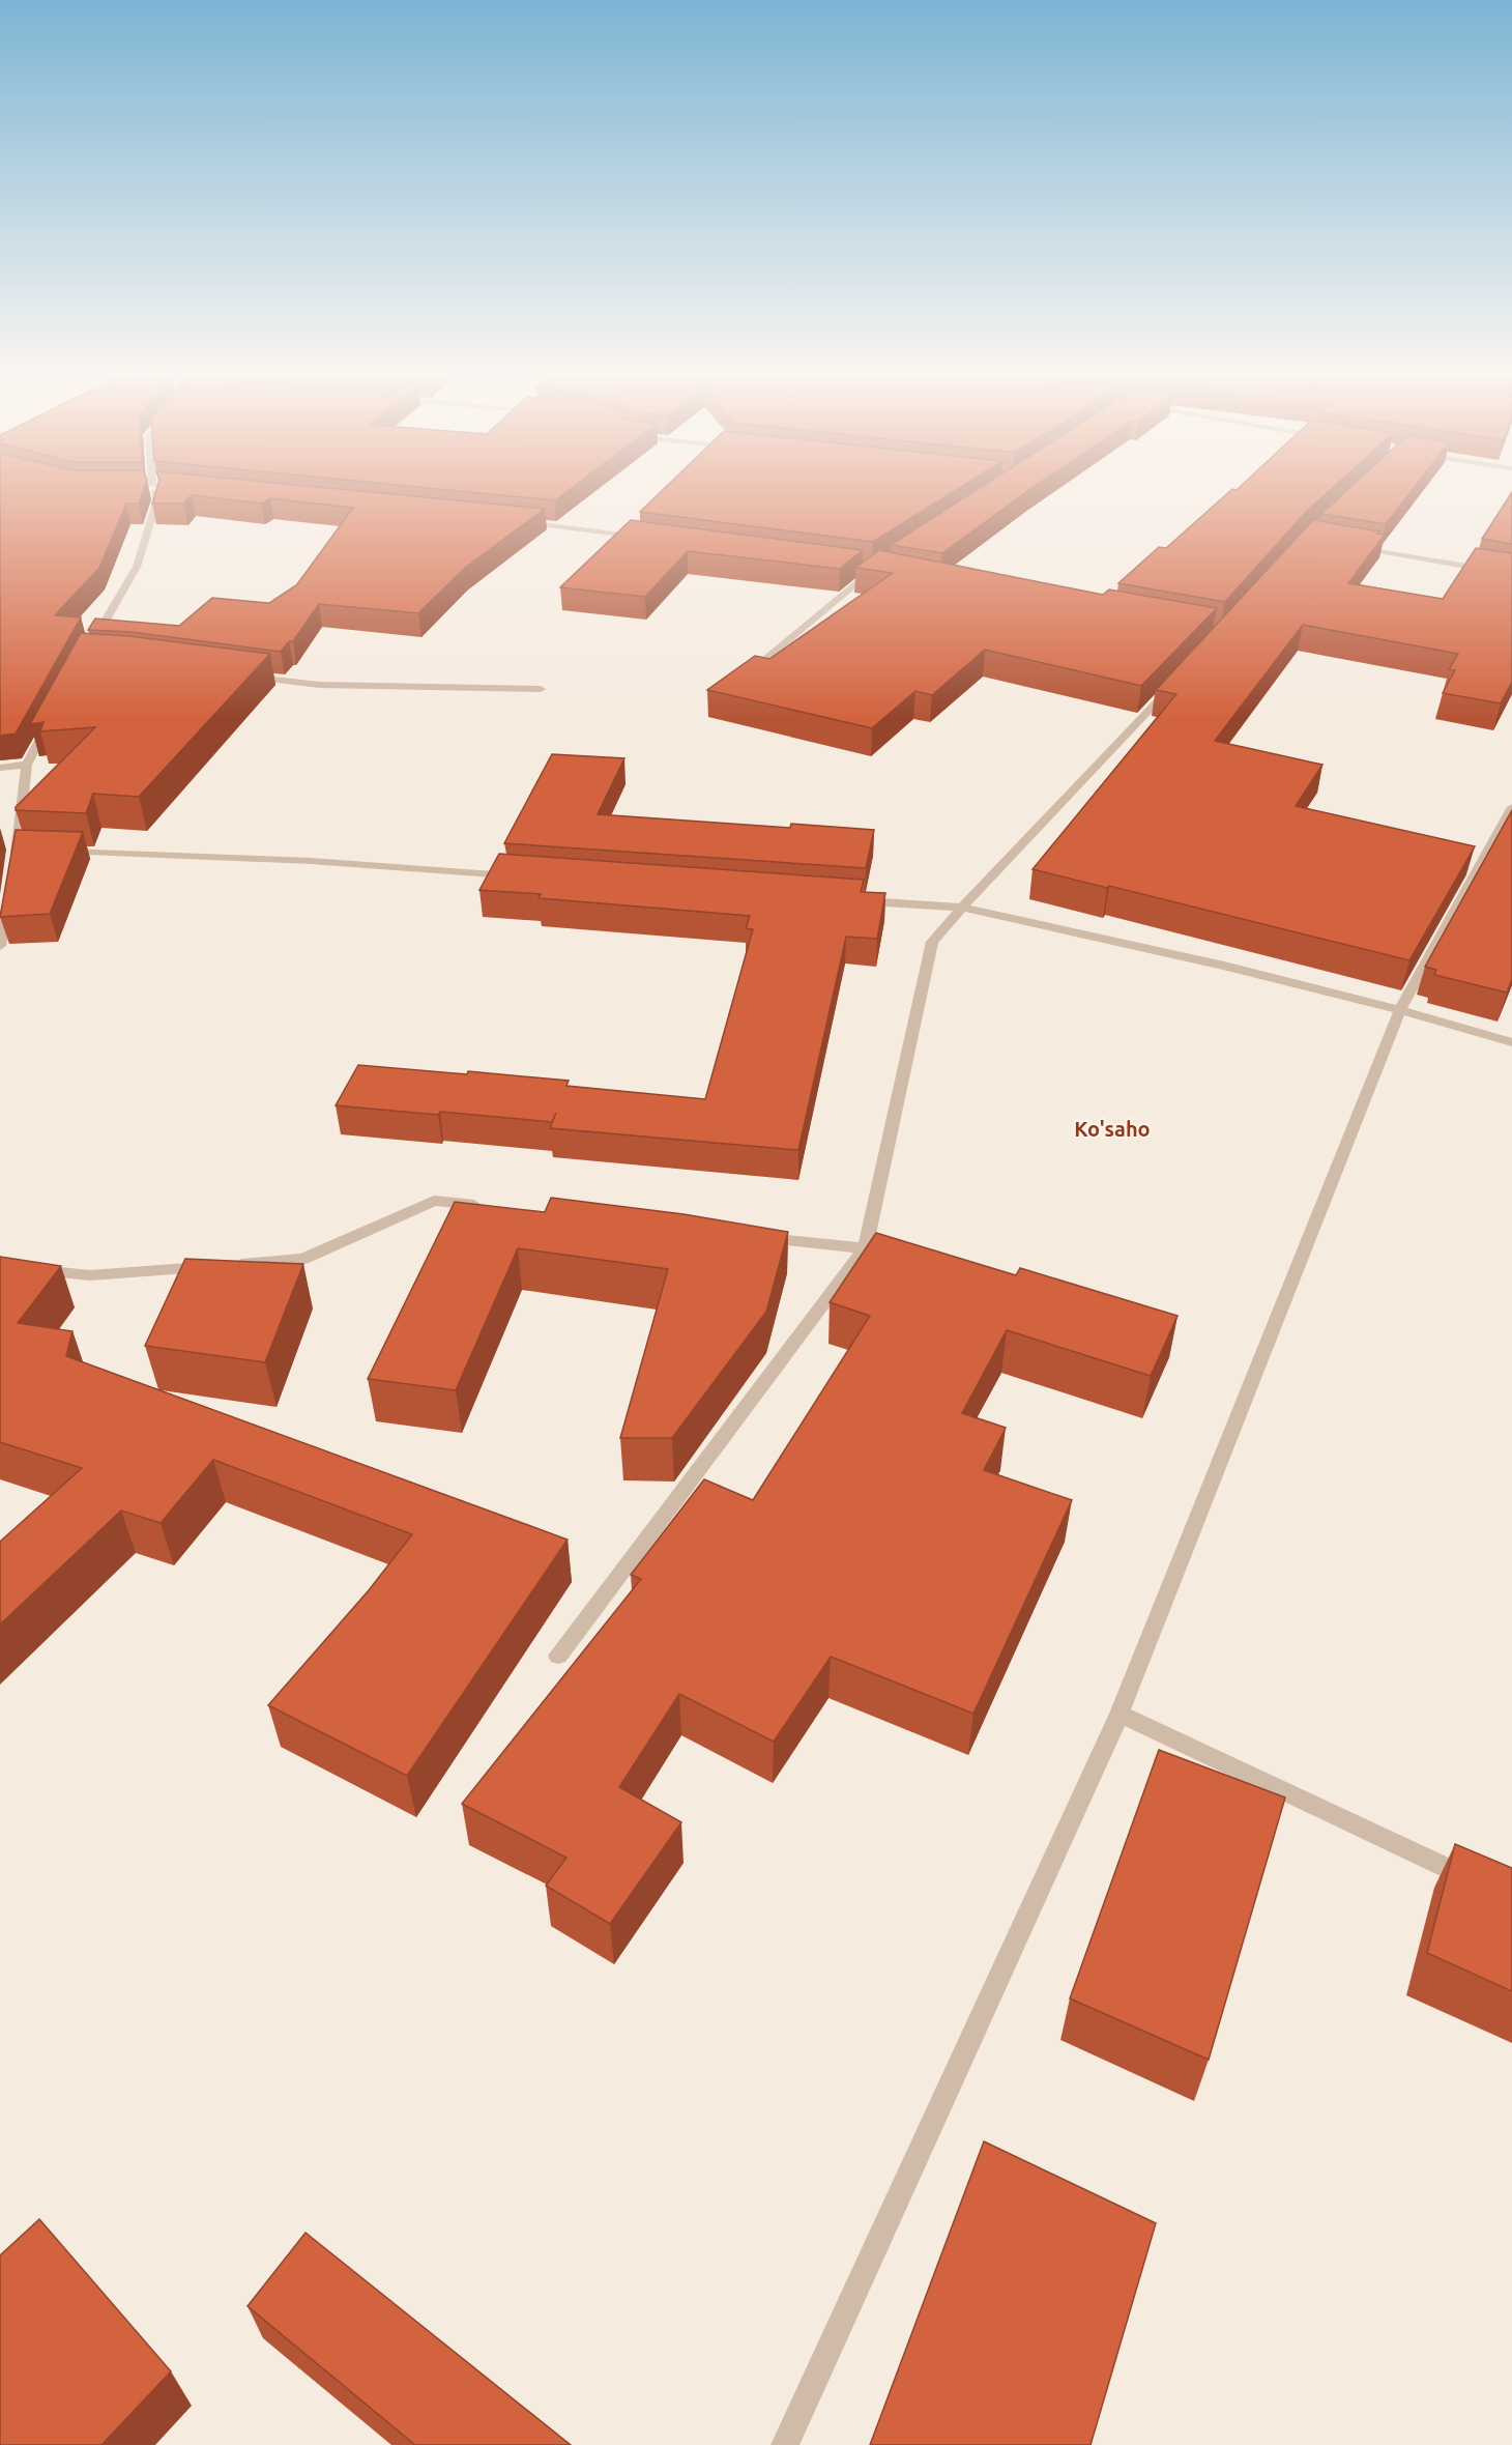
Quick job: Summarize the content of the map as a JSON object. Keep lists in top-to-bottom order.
{
  "districts": ["Ko'saho"]
}
